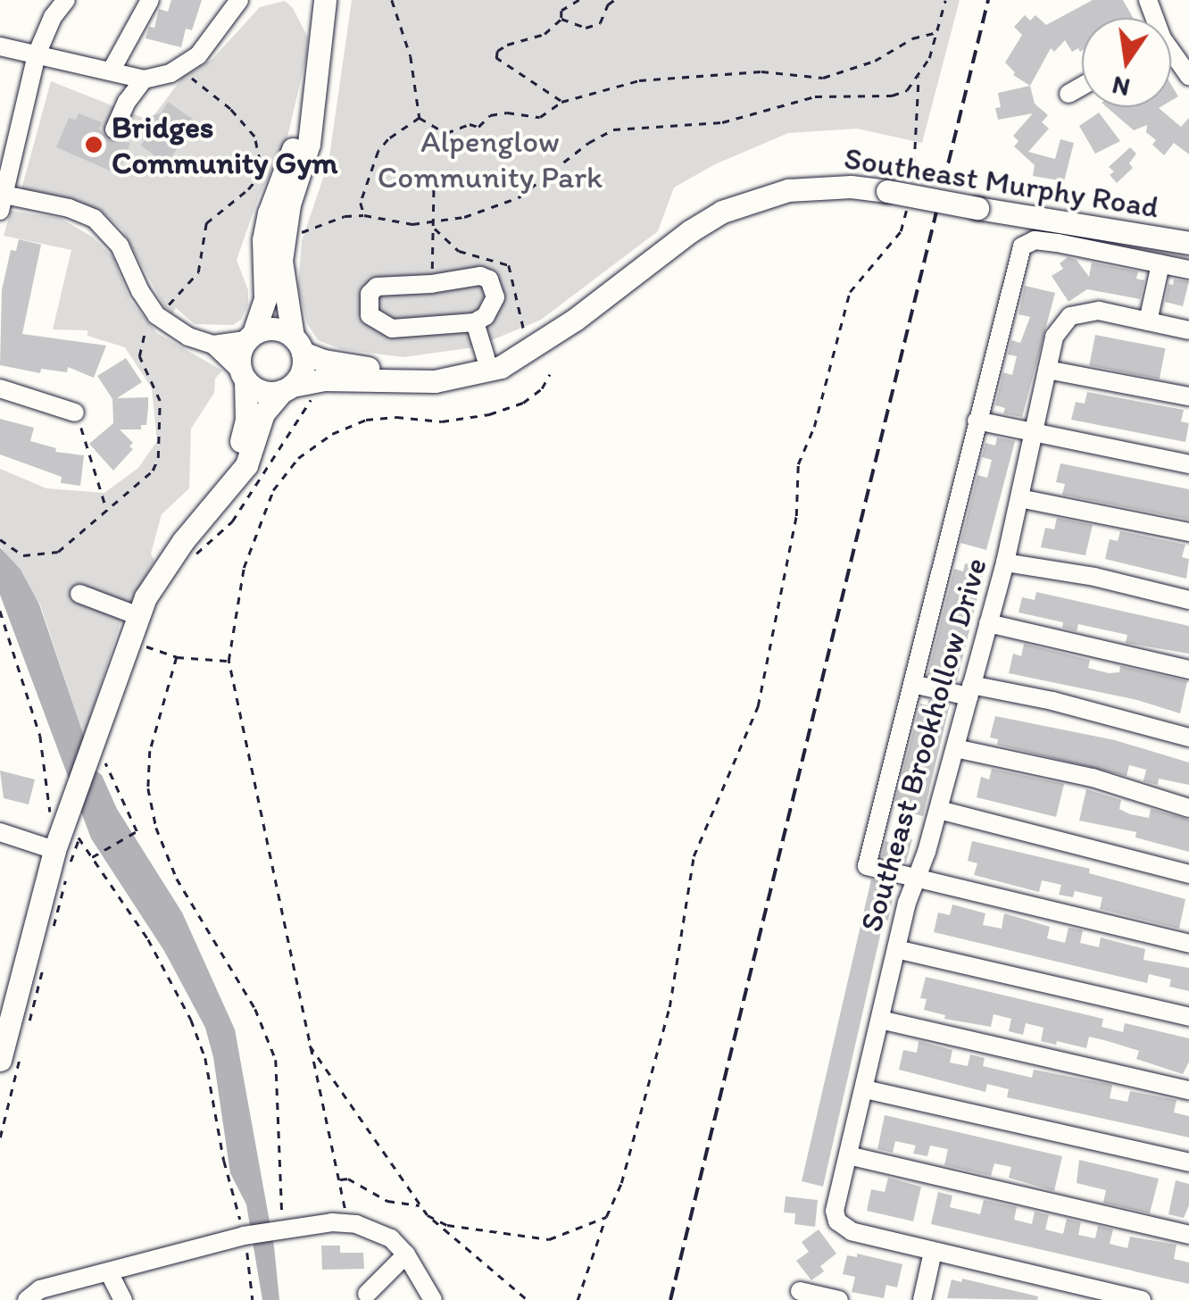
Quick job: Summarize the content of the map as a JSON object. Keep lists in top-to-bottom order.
{
  "streets": {
    "main road": ["Southeast Murphy Road"],
    "street": ["Southeast Brookhollow Drive"]
  },
  "parks": ["Alpenglow Community Park"],
  "places": ["Bridges Community Gym"],
  "north": "bottom"
}
